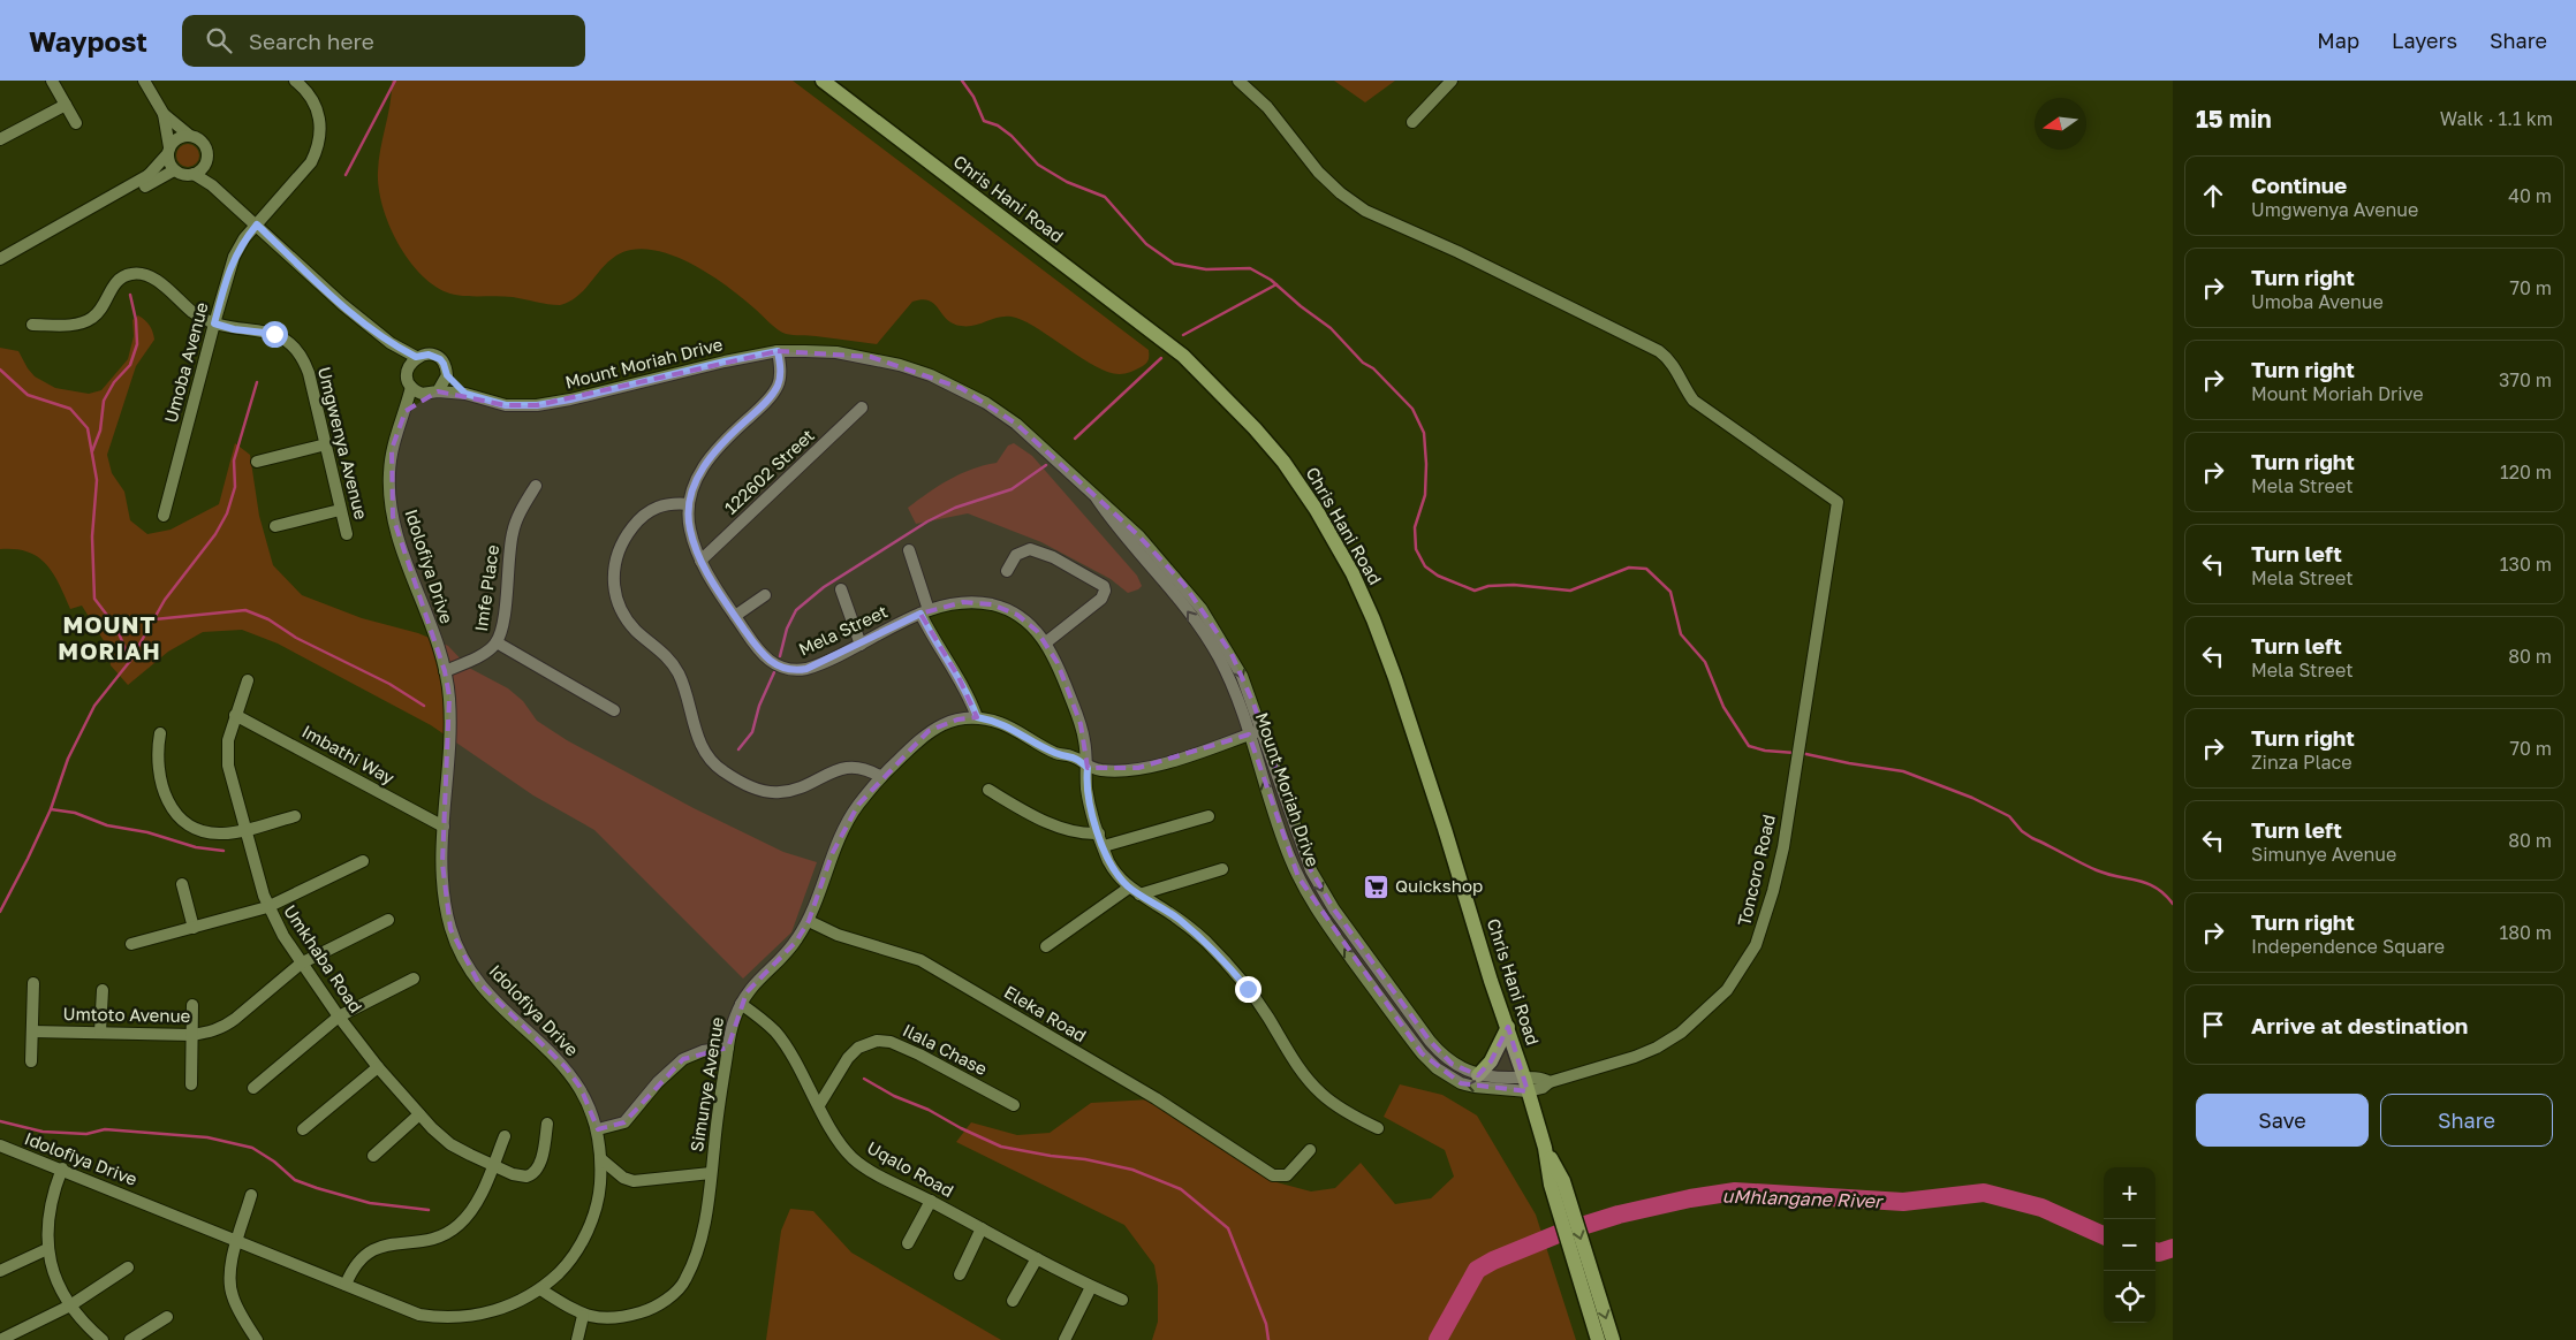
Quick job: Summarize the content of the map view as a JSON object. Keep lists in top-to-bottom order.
{
  "streets": {
    "main road": ["Chris Hani Road"],
    "street": [
      "Umoba Avenue",
      "Mount Moriah Drive",
      "Umgwenya Avenue",
      "122602 Street",
      "Idolofiya Drive",
      "Imfe Place",
      "Mela Street",
      "Imbathi Way",
      "Toncoro Road",
      "Umkhaba Road",
      "Eleka Road",
      "Umtoto Avenue",
      "Ilala Chase",
      "Simunye Avenue",
      "Uqalo Road"
    ]
  },
  "crossings": [
    ["Chris Hani Road", "Mount Moriah Drive"],
    ["Chris Hani Road", "Toncoro Road"],
    ["Umoba Avenue", "Mount Moriah Drive"],
    ["Umoba Avenue", "Umgwenya Avenue"],
    ["Mount Moriah Drive", "Idolofiya Drive"],
    ["Mount Moriah Drive", "Mela Street"],
    ["Mount Moriah Drive", "Toncoro Road"],
    ["Mount Moriah Drive", "Simunye Avenue"],
    ["122602 Street", "Mela Street"],
    ["Idolofiya Drive", "Imfe Place"],
    ["Idolofiya Drive", "Imbathi Way"],
    ["Idolofiya Drive", "Simunye Avenue"],
    ["Mela Street", "Simunye Avenue"],
    ["Imbathi Way", "Umkhaba Road"],
    ["Umkhaba Road", "Umtoto Avenue"],
    ["Eleka Road", "Simunye Avenue"],
    ["Ilala Chase", "Uqalo Road"],
    ["Simunye Avenue", "Uqalo Road"]
  ],
  "districts": ["MOUNT MORIAH"],
  "water": ["uMhlangane River"],
  "places": {
    "supermarket": ["Quickshop"]
  },
  "north": "left",
  "page": {
    "header": "Waypost",
    "search": "Search here",
    "nav": ["Map", "Layers", "Share"],
    "heading": ["15 min", "Walk · 1.1 km"],
    "list": [
      ["Continue", "Umgwenya Avenue", "40 m"],
      ["Turn right", "Umoba Avenue", "70 m"],
      ["Turn right", "Mount Moriah Drive", "370 m"],
      ["Turn right", "Mela Street", "120 m"],
      ["Turn left", "Mela Street", "130 m"],
      ["Turn left", "Mela Street", "80 m"],
      ["Turn right", "Zinza Place", "70 m"],
      ["Turn left", "Simunye Avenue", "80 m"],
      ["Turn right", "Independence Square", "180 m"],
      "Arrive at destination"
    ],
    "buttons": ["Save", "Share"],
    "map_buttons": ["+", "−"]
  }
}
